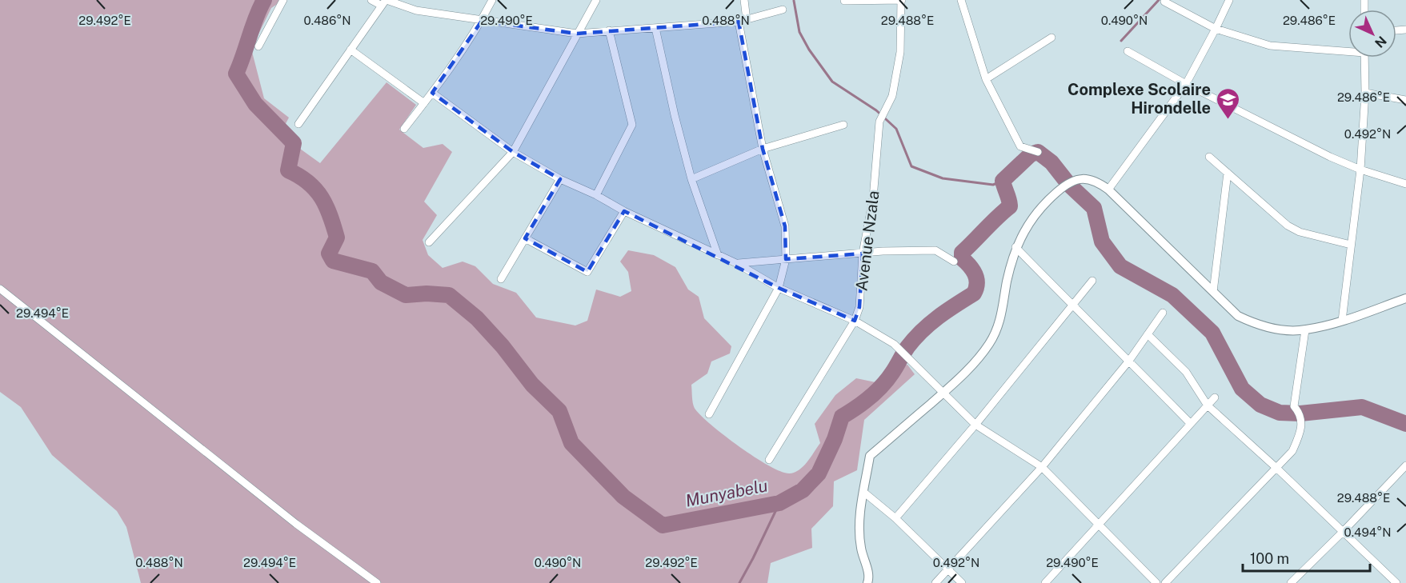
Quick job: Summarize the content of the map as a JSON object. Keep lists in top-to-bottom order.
{
  "streets": {
    "street": ["Avenue Nzala"]
  },
  "water": ["Munyabelu"],
  "places": {
    "school or university": ["Complexe Scolaire Hirondelle"]
  },
  "scale_bar": "100 m",
  "north": "bottom right",
  "coordinates": [
    "29.492°E",
    "0.486°N",
    "29.490°E",
    "0.488°N",
    "29.488°E",
    "0.490°N",
    "29.486°E",
    "0.492°N",
    "29.494°E",
    "0.494°N"
  ]
}
